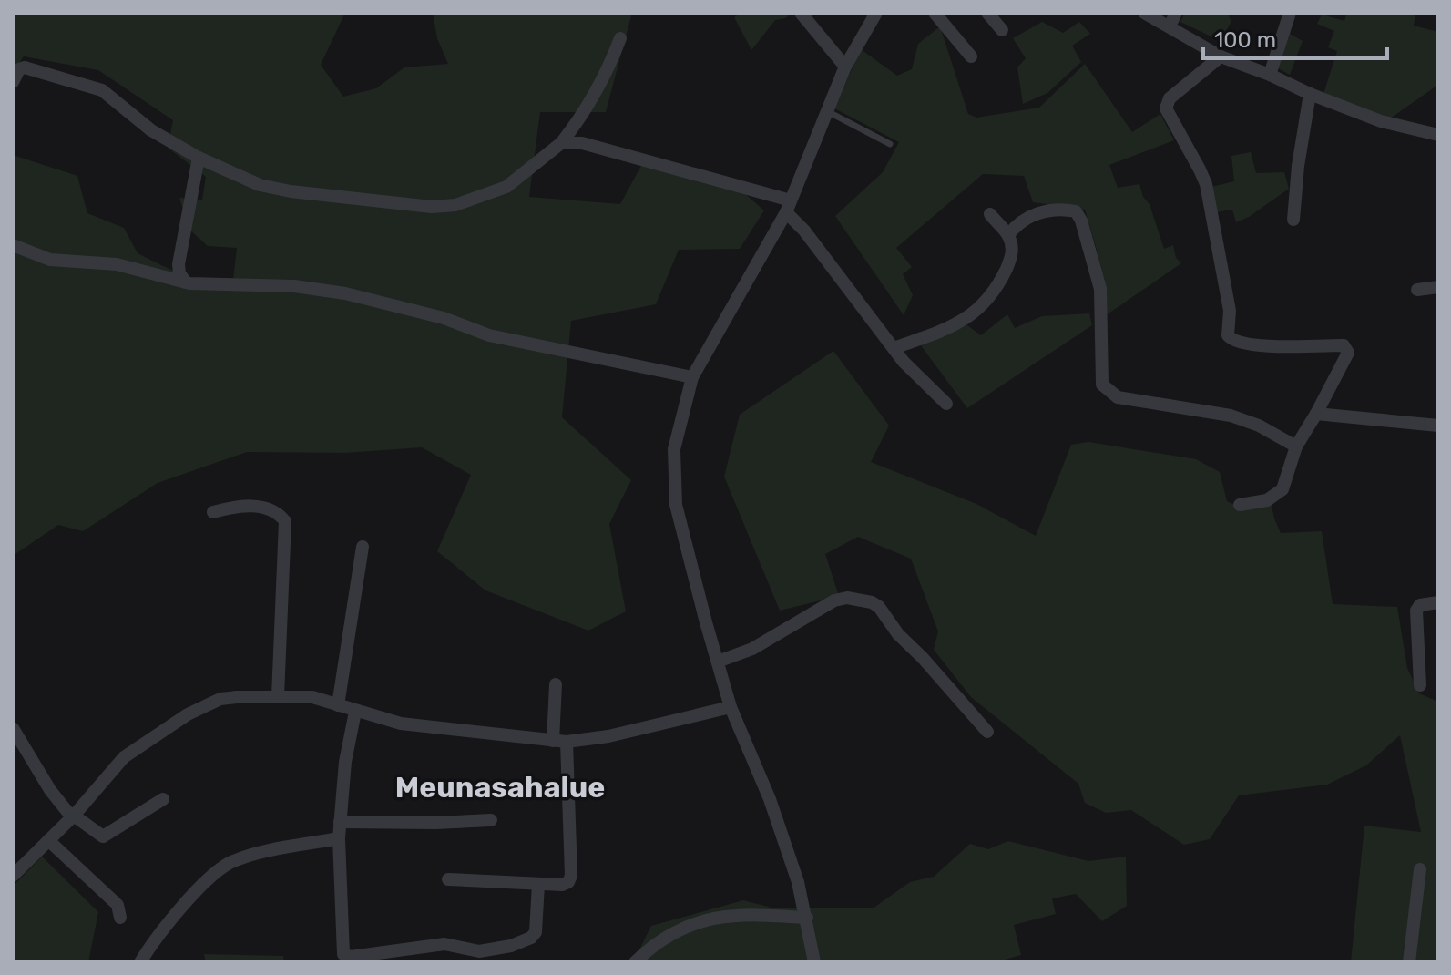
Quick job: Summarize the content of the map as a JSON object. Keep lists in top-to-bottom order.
{
  "districts": ["Meunasahalue"],
  "scale_bar": "100 m"
}
